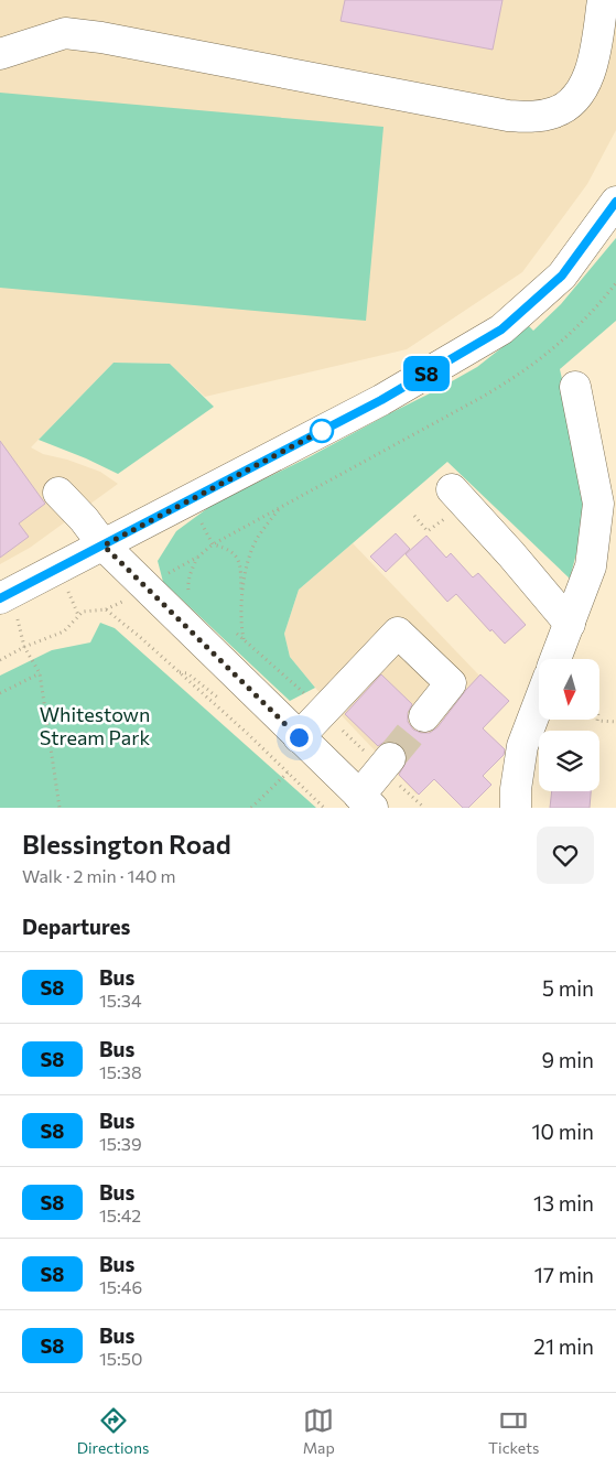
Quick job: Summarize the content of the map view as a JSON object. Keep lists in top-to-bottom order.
{
  "parks": ["Whitestown Stream Park"],
  "lines": ["bus line S8"],
  "north": "bottom",
  "page": {
    "on_map": "S8",
    "heading": [
      ["Blessington Road", "Walk · 2 min · 140 m"],
      "Departures"
    ],
    "list": [
      {
        "mark": "S8",
        "name": "Bus",
        "note": "15:34",
        "value": "5 min"
      },
      {
        "mark": "S8",
        "name": "Bus",
        "note": "15:38",
        "value": "9 min"
      },
      {
        "mark": "S8",
        "name": "Bus",
        "note": "15:39",
        "value": "10 min"
      },
      {
        "mark": "S8",
        "name": "Bus",
        "note": "15:42",
        "value": "13 min"
      },
      {
        "mark": "S8",
        "name": "Bus",
        "note": "15:46",
        "value": "17 min"
      },
      {
        "mark": "S8",
        "name": "Bus",
        "note": "15:50",
        "value": "21 min"
      }
    ],
    "tabs": ["Directions", "Map", "Tickets"]
  }
}
